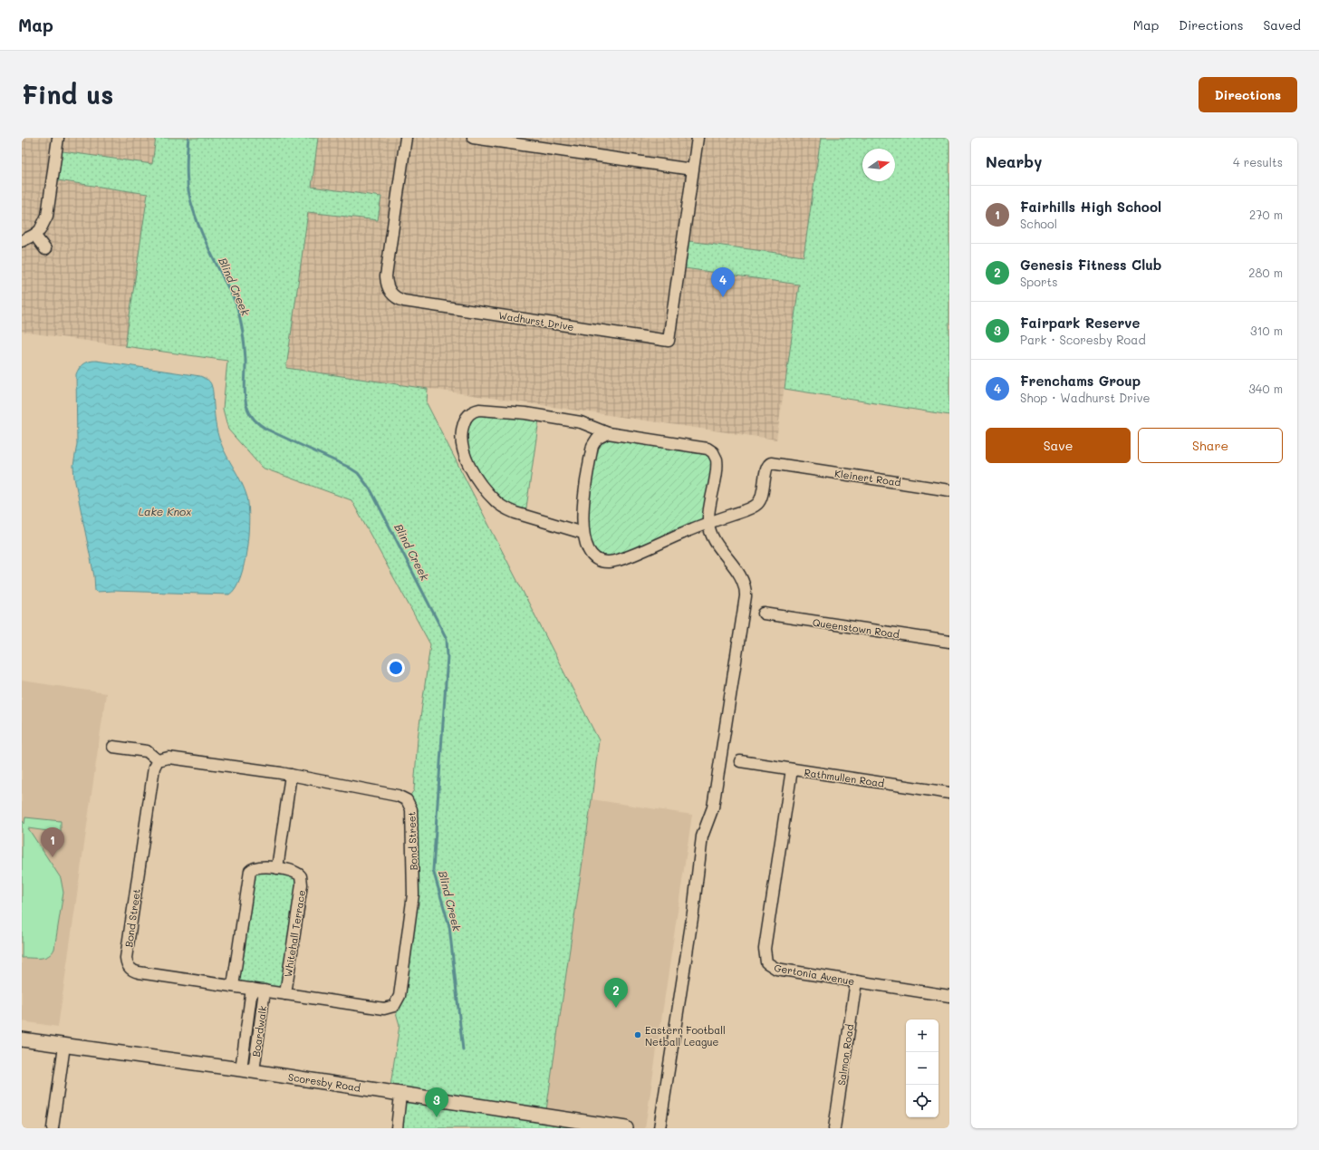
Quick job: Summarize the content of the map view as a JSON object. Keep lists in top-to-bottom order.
{
  "streets": {
    "main road": ["Scoresby Road"],
    "street": [
      "Wadhurst Drive",
      "Kleinert Road",
      "Queenstown Road",
      "Rathmullen Road",
      "Bond Street",
      "Whitehall Terrace",
      "Gertonia Avenue",
      "Boardwalk",
      "Salmon Road"
    ]
  },
  "crossings": [
    ["Rathmullen Road", "Gertonia Avenue"],
    ["Bond Street", "Whitehall Terrace"],
    ["Bond Street", "Boardwalk"],
    ["Gertonia Avenue", "Salmon Road"],
    ["Boardwalk", "Scoresby Road"]
  ],
  "water": ["Blind Creek", "Lake Knox"],
  "places": ["Eastern Football Netball League"],
  "north": "right",
  "page": {
    "header": "Map",
    "nav": ["Map", "Directions", "Saved"],
    "buttons": [
      "Directions",
      ["Save", "Share"]
    ],
    "title": "Find us",
    "heading": ["Nearby", "4 results"],
    "list": [
      {
        "mark": "1",
        "name": "Fairhills High School",
        "note": "School",
        "value": "270 m"
      },
      {
        "mark": "2",
        "name": "Genesis Fitness Club",
        "note": "Sports",
        "value": "280 m"
      },
      {
        "mark": "3",
        "name": "Fairpark Reserve",
        "note": "Park · Scoresby Road",
        "value": "310 m"
      },
      {
        "mark": "4",
        "name": "Frenchams Group",
        "note": "Shop · Wadhurst Drive",
        "value": "340 m"
      }
    ],
    "pins": [
      "4",
      "1",
      "2",
      "3"
    ],
    "map_buttons": ["+", "−"]
  }
}
